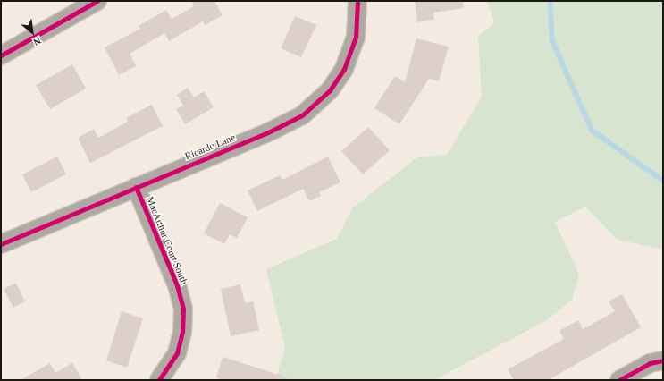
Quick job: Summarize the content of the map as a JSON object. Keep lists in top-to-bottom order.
{
  "streets": {
    "street": ["Ricardo Lane", "MacArthur Court South"]
  },
  "crossings": [
    ["Ricardo Lane", "MacArthur Court South"]
  ],
  "north": "bottom right"
}
